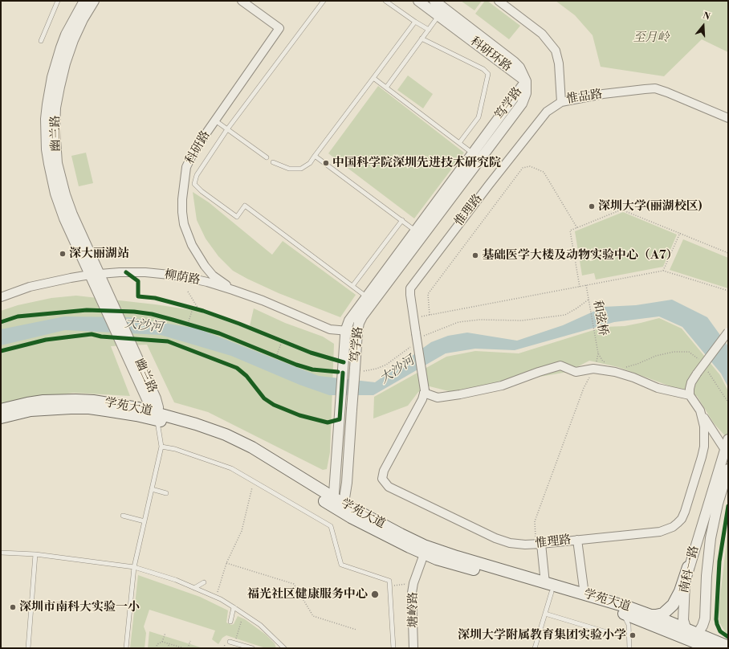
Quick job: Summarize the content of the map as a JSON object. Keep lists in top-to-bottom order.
{
  "streets": {
    "main road": ["学苑大道"],
    "street": [
      "科研环路",
      "惟品路",
      "笃学路",
      "幽兰路",
      "科研路",
      "惟理路",
      "柳荫路",
      "南科一路",
      "塘岭路"
    ],
    "path": ["和弦桥"]
  },
  "crossings": [
    ["科研环路", "笃学路"],
    ["惟品路", "惟理路"],
    ["笃学路", "柳荫路"],
    ["笃学路", "学苑大道"],
    ["幽兰路", "柳荫路"],
    ["幽兰路", "学苑大道"],
    ["科研路", "柳荫路"],
    ["学苑大道", "南科一路"],
    ["学苑大道", "塘岭路"]
  ],
  "water": ["大沙河"],
  "parks": ["至月岭"],
  "places": [
    "中国科学院深圳先进技术研究院",
    "深圳大学(丽湖校区)",
    "深大丽湖站",
    "基础医学大楼及动物实验中心（A7）",
    "福光社区健康服务中心",
    "深圳市南科大实验一小",
    "深圳大学附属教育集团实验小学"
  ],
  "north": "top"
}
